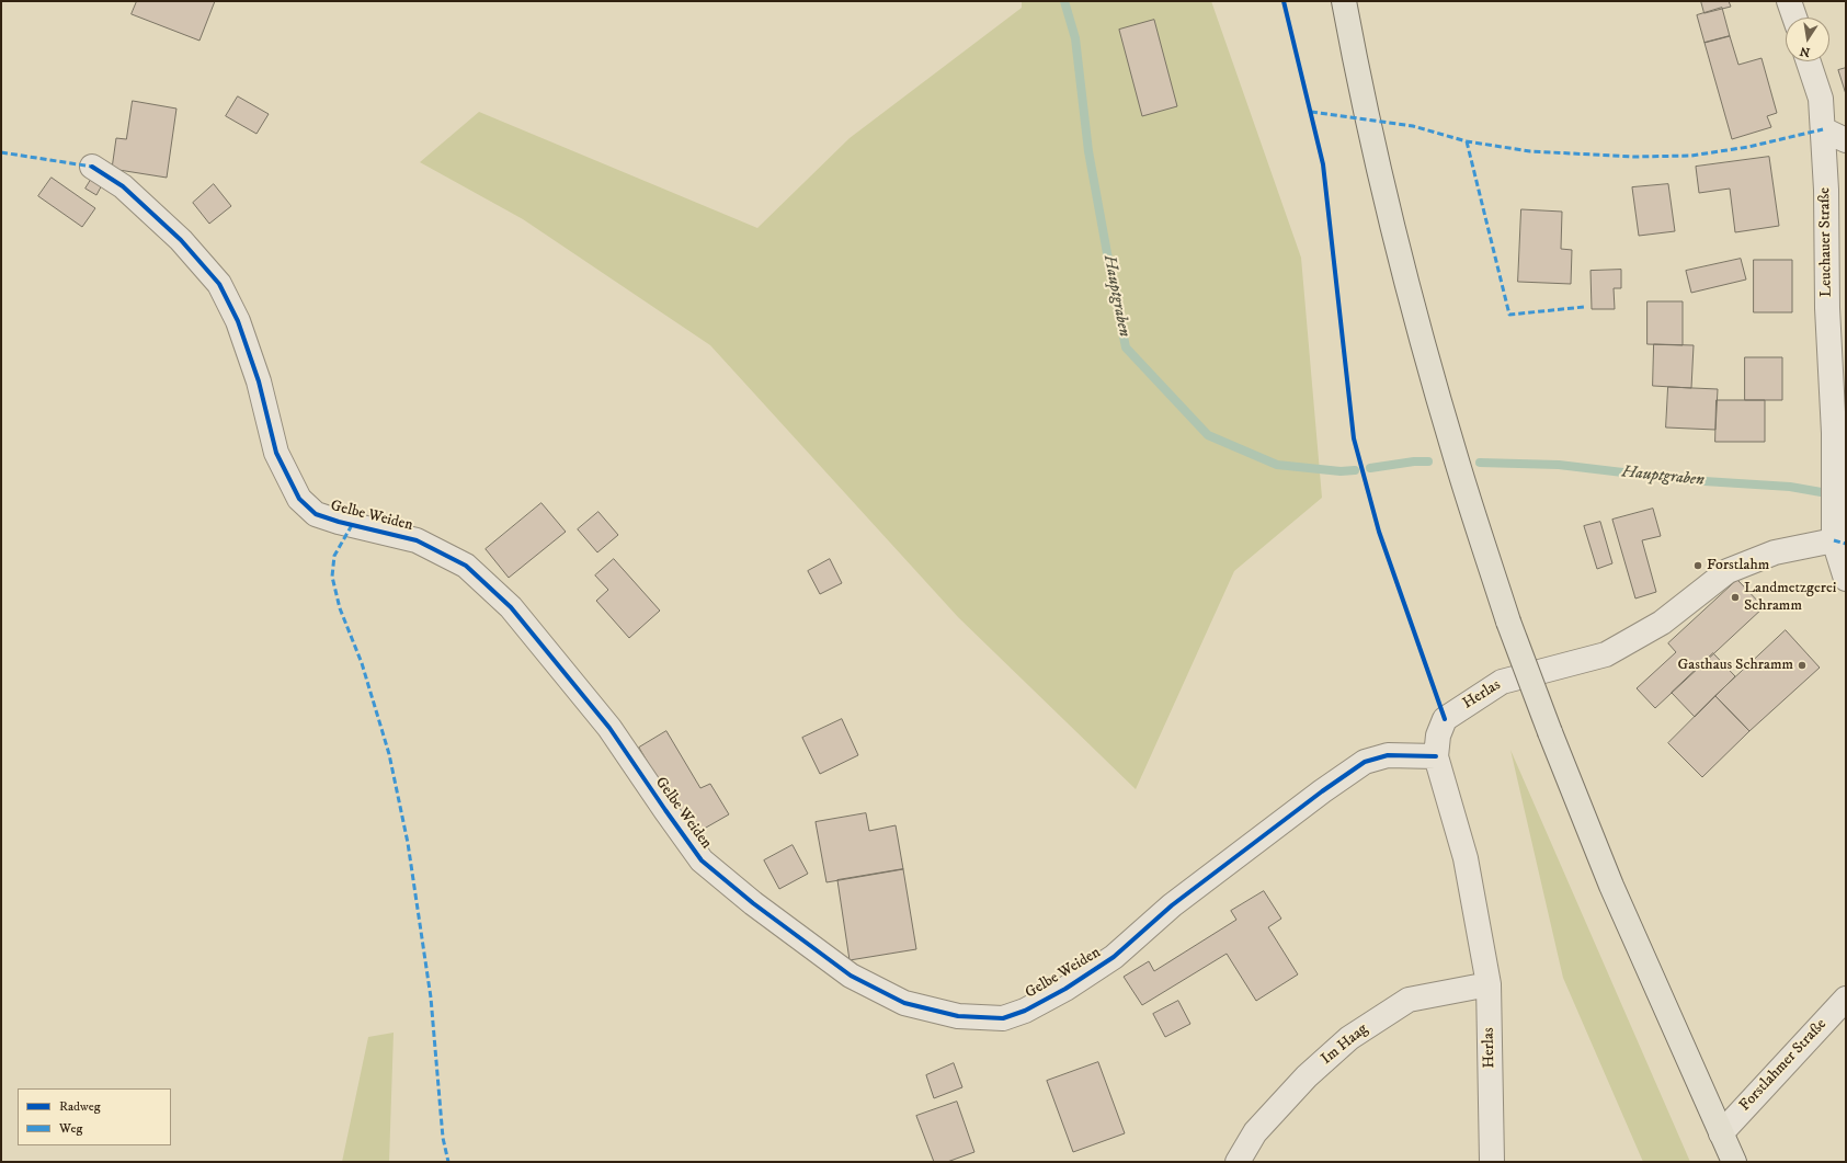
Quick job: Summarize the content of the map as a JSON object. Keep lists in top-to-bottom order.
{
  "streets": {
    "street": [
      "Leuchauer Straße",
      "Gelbe Weiden",
      "Herlas",
      "Im Haag",
      "Forstlahmer Straße"
    ]
  },
  "crossings": [
    ["Gelbe Weiden", "Herlas"],
    ["Herlas", "Im Haag"]
  ],
  "water": ["Hauptgraben"],
  "places": ["Forstlahm", "Landmetzgerei Schramm", "Gasthaus Schramm"],
  "legend": ["Radweg", "Weg"],
  "north": "bottom"
}
